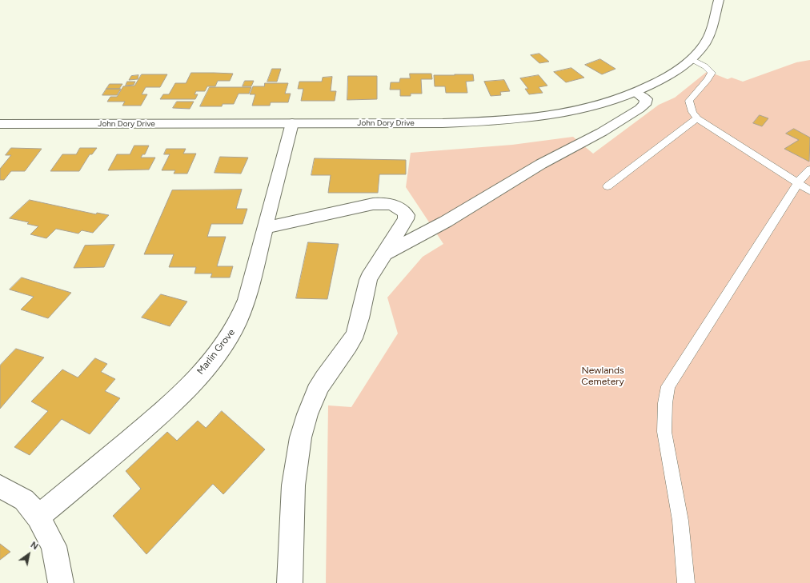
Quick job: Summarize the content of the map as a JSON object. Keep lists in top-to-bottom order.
{
  "streets": {
    "street": ["John Dory Drive", "Marlin Grove"]
  },
  "crossings": [
    ["John Dory Drive", "Marlin Grove"]
  ],
  "parks": ["Newlands Cemetery"],
  "north": "top right"
}
